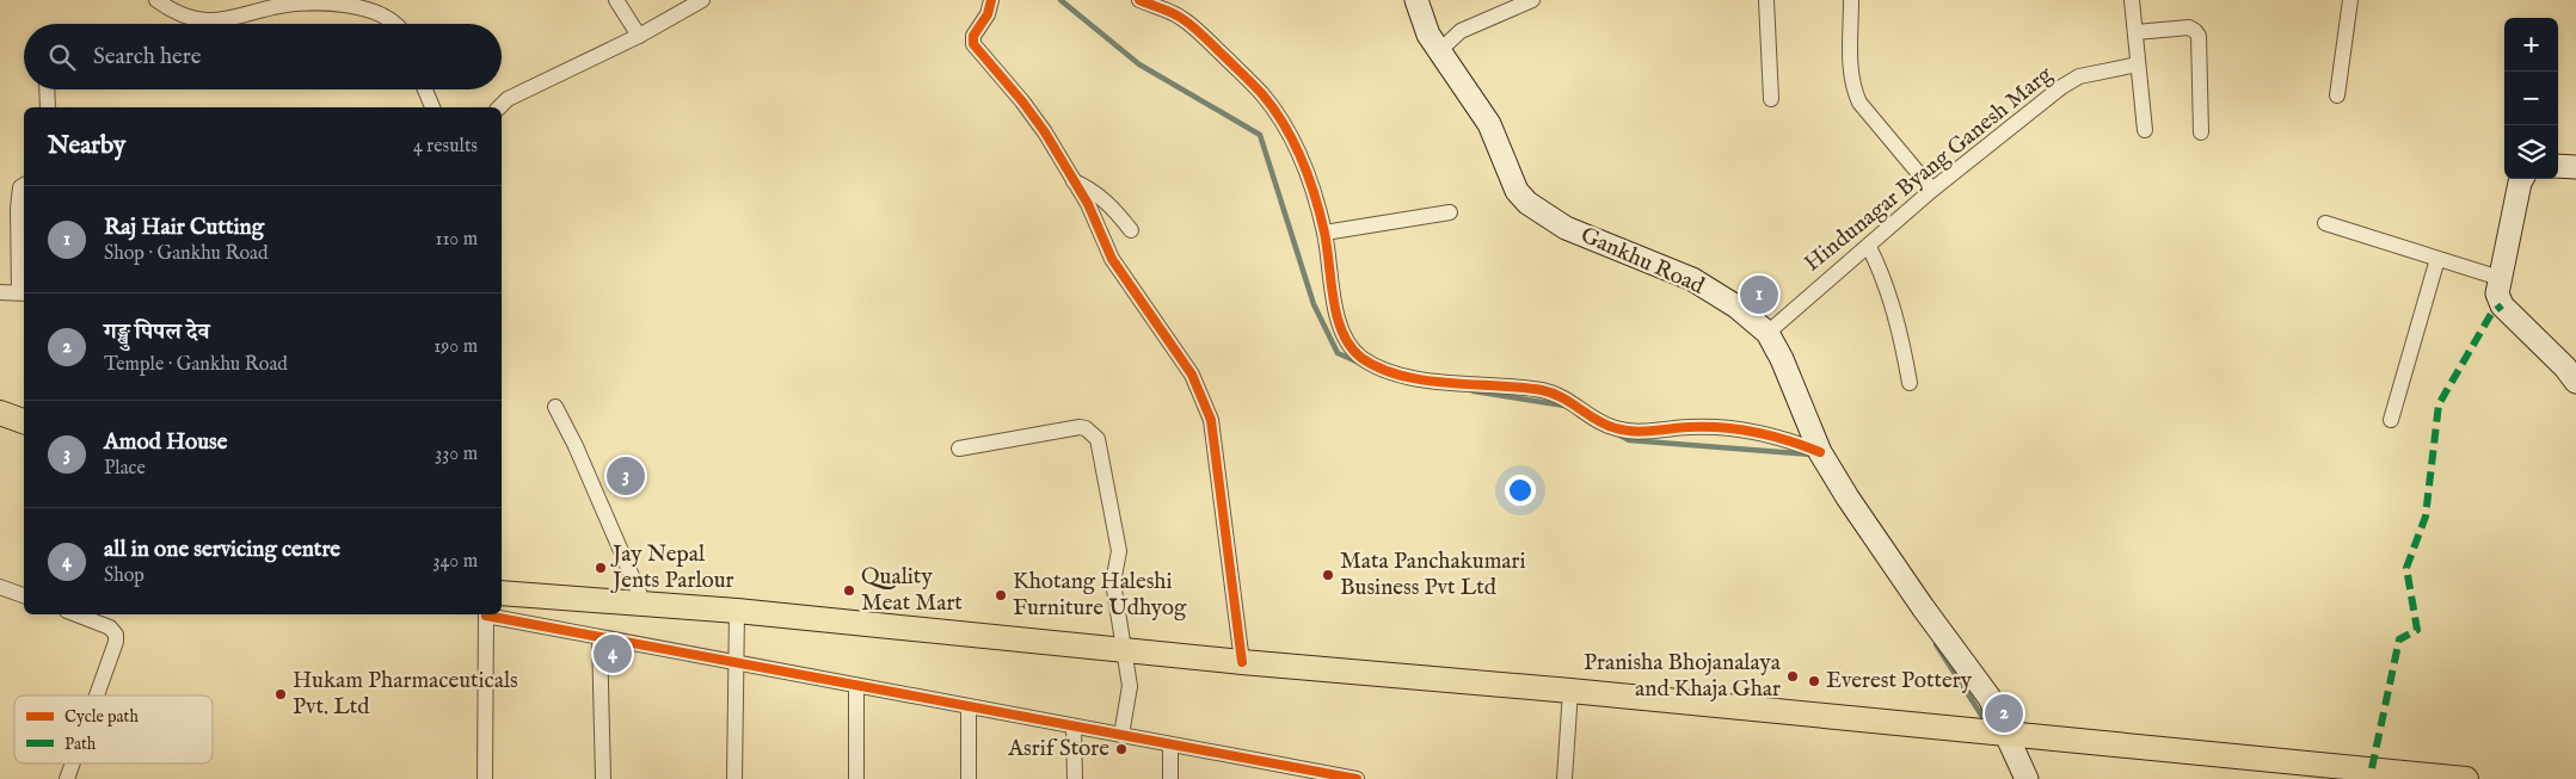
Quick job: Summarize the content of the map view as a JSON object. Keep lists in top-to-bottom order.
{
  "streets": {
    "main road": ["Gankhu Road"],
    "street": ["Hindunagar Byang Ganesh Marg"]
  },
  "crossings": [
    ["Hindunagar Byang Ganesh Marg", "Gankhu Road"]
  ],
  "places": [
    "Jay Nepal Jents Parlour",
    "Mata Panchakumari Business Pvt Ltd",
    "Quality Meat Mart",
    "Khotang Haleshi Furniture Udhyog",
    "Pranisha Bhojanalaya and Khaja Ghar",
    "Everest Pottery",
    "Hukam Pharmaceuticals Pvt. Ltd",
    "Asrif Store"
  ],
  "legend": ["Cycle path", "Path"],
  "page": {
    "map_buttons": ["+", "−"],
    "search": "Search here",
    "heading": ["Nearby", "4 results"],
    "list": [
      {
        "mark": "1",
        "name": "Raj Hair Cutting",
        "note": "Shop · Gankhu Road",
        "value": "110 m"
      },
      {
        "mark": "2",
        "name": "गङ्खु पिपल देव",
        "note": "Temple · Gankhu Road",
        "value": "190 m"
      },
      {
        "mark": "3",
        "name": "Amod House",
        "note": "Place",
        "value": "330 m"
      },
      {
        "mark": "4",
        "name": "all in one servicing centre",
        "note": "Shop",
        "value": "340 m"
      }
    ],
    "pins": [
      "1",
      "3",
      "4",
      "2"
    ]
  }
}
